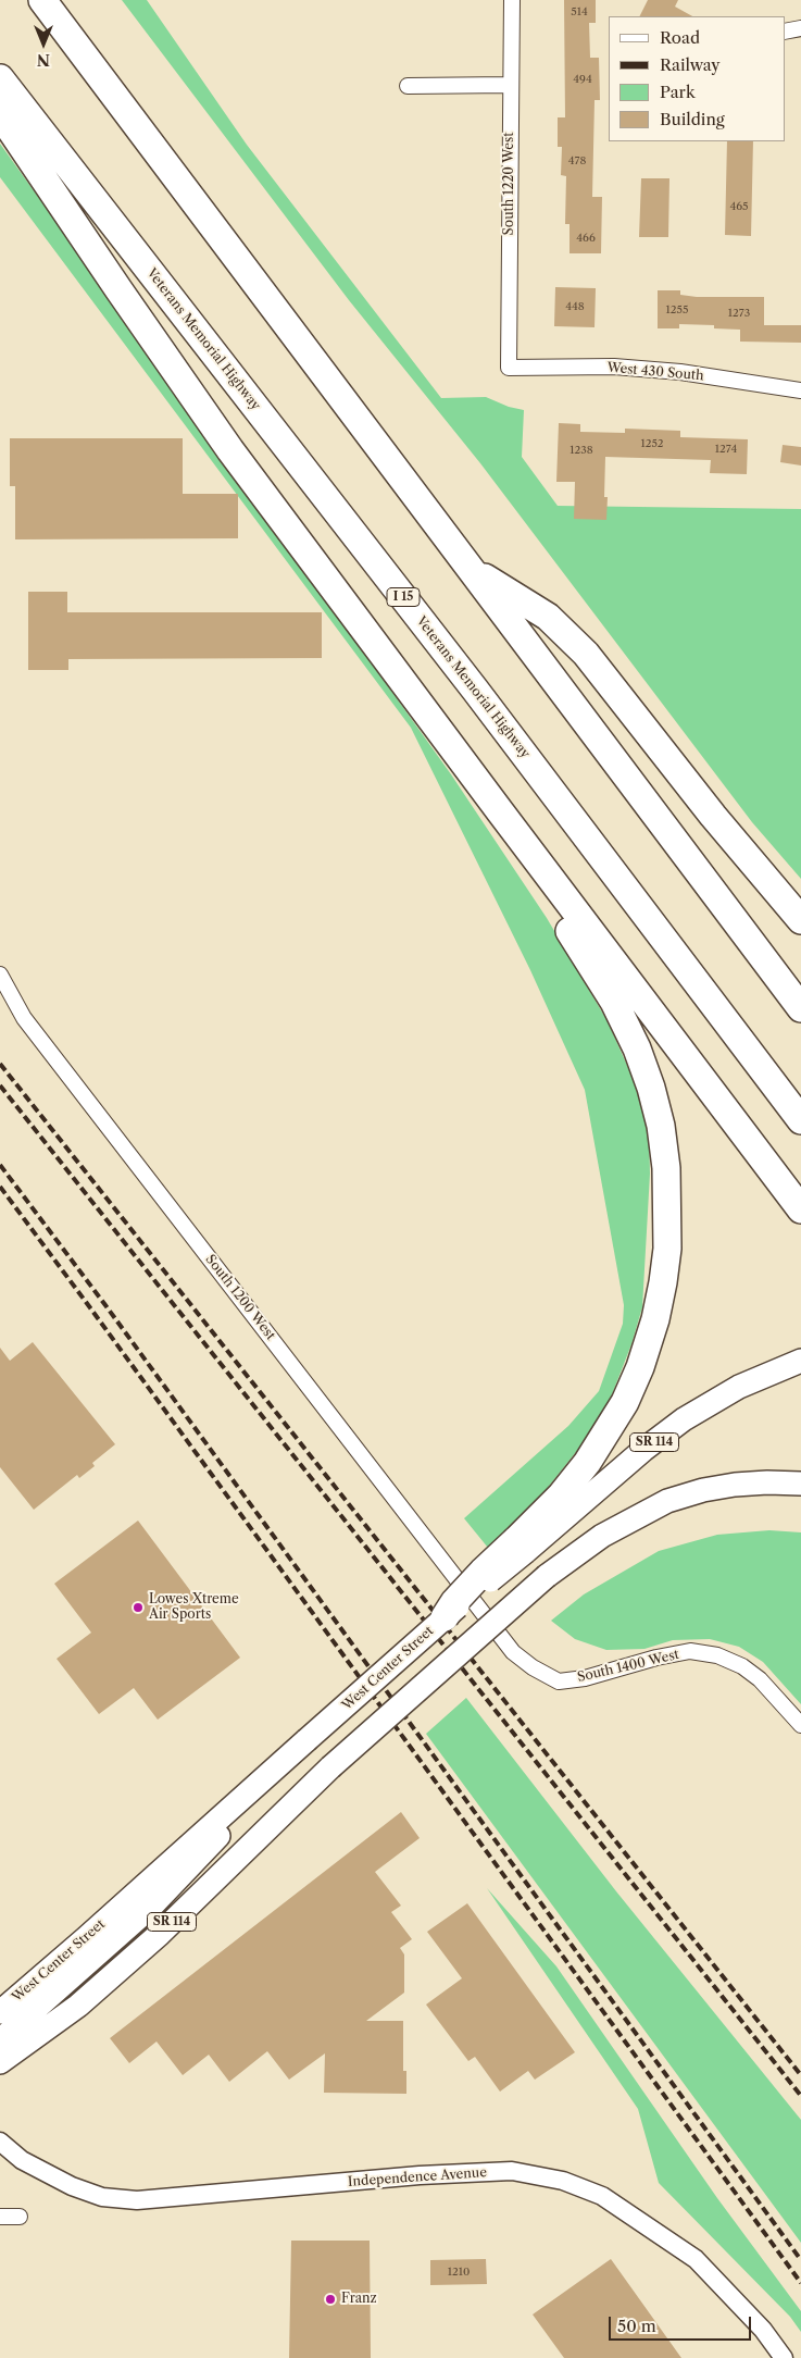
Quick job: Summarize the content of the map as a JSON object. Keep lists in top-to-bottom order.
{
  "streets": {
    "highway": ["Veterans Memorial Highway", "I 15"],
    "main road": ["SR 114", "West Center Street"],
    "street": [
      "South 1220 West",
      "West 430 South",
      "South 1200 West",
      "South 1400 West",
      "Independence Avenue"
    ]
  },
  "crossings": [
    ["South 1220 West", "West 430 South"],
    ["South 1200 West", "South 1400 West"]
  ],
  "places": ["Lowes Xtreme Air Sports", "Franz"],
  "house_numbers": [
    "514",
    "494",
    "478",
    "465",
    "466",
    "448",
    "1255",
    "1273",
    "1252",
    "1274",
    "1238",
    "1210"
  ],
  "legend": [
    "Road",
    "Railway",
    "Park",
    "Building"
  ],
  "scale_bar": "50 m",
  "north": "bottom"
}
